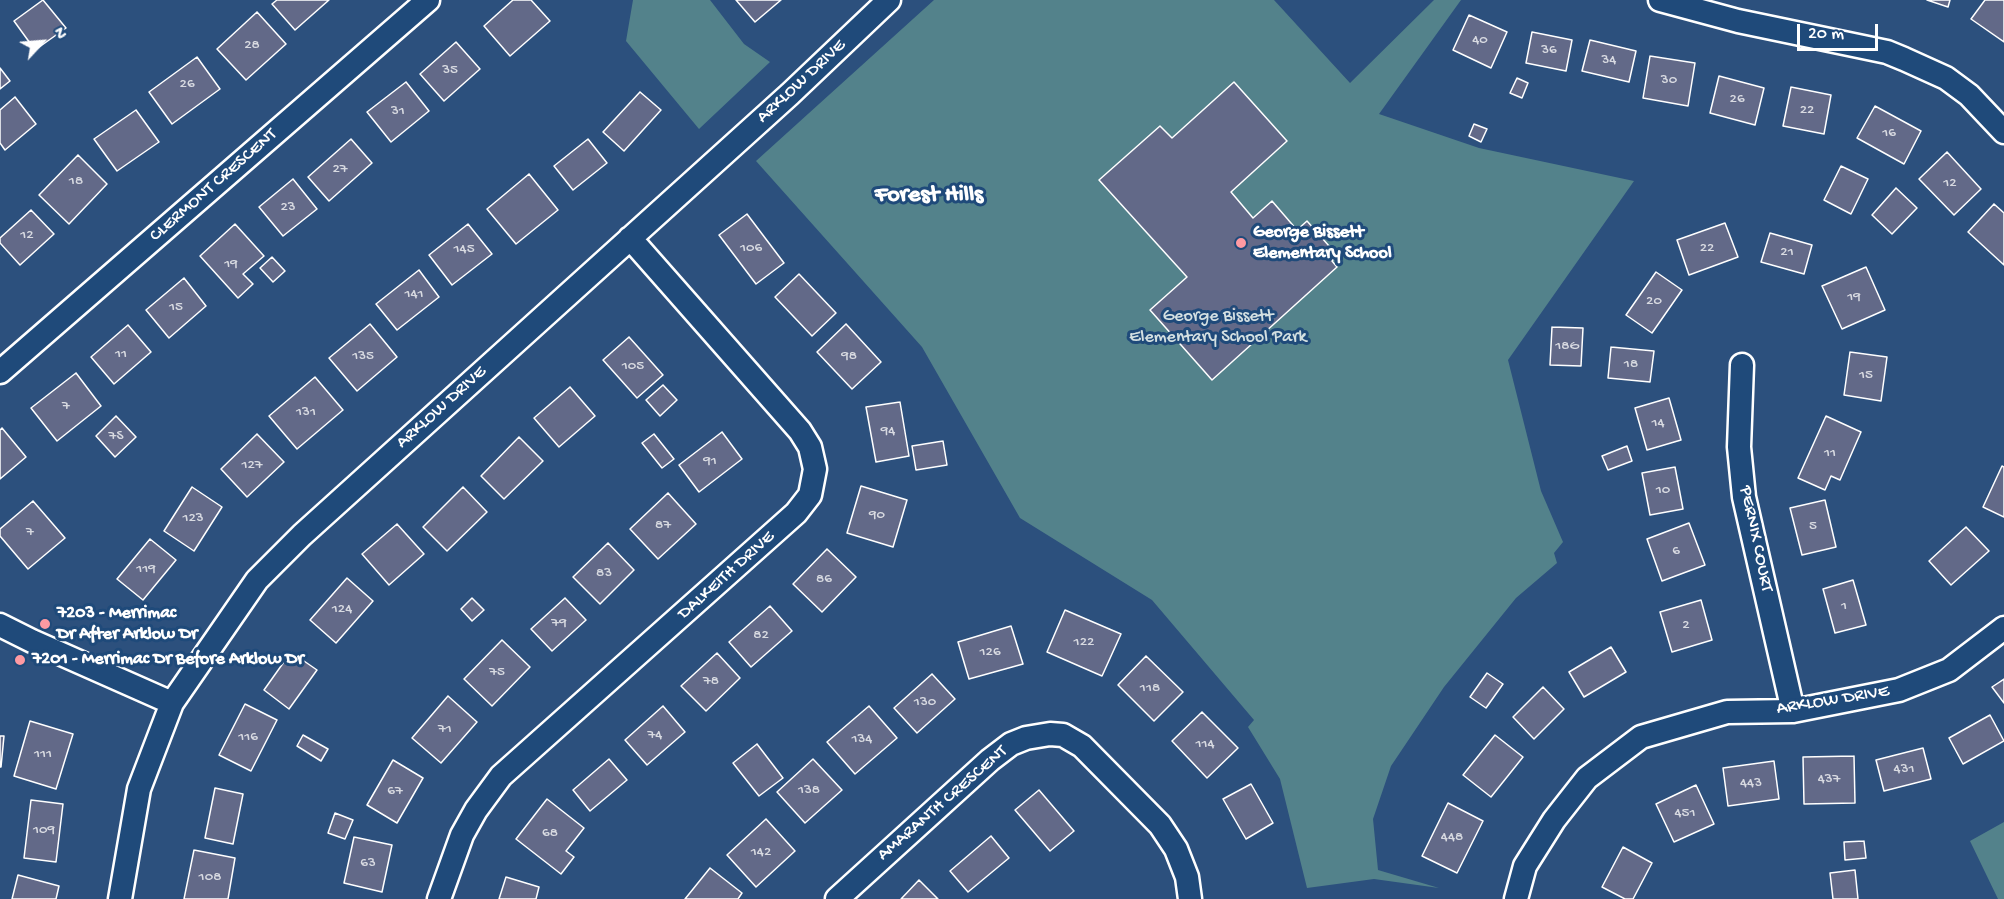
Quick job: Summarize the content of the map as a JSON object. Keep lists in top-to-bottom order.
{
  "streets": {
    "street": [
      "ARKLOW DRIVE",
      "CLERMONT CRESCENT",
      "PERNIX COURT",
      "DALKEITH DRIVE",
      "AMARANTH CRESCENT"
    ]
  },
  "crossings": [
    ["ARKLOW DRIVE", "PERNIX COURT"],
    ["ARKLOW DRIVE", "DALKEITH DRIVE"]
  ],
  "districts": ["Forest Hills"],
  "parks": ["George Bissett Elementary School Park"],
  "places": ["George Bissett Elementary School", "7203 - Merrimac Dr After Arklow Dr", "7201 - Merrimac Dr Before Arklow Dr"],
  "house_numbers": [
    "40",
    "28",
    "36",
    "34",
    "35",
    "30",
    "26",
    "26",
    "22",
    "31",
    "16",
    "27",
    "18",
    "12",
    "23",
    "12",
    "106",
    "22",
    "145",
    "21",
    "19",
    "141",
    "19",
    "20",
    "15",
    "18G",
    "11",
    "135",
    "98",
    "18",
    "105",
    "15",
    "7",
    "131",
    "14",
    "94",
    "7S",
    "11",
    "91",
    "127",
    "10",
    "90",
    "123",
    "87",
    "5",
    "7",
    "6",
    "119",
    "83",
    "86",
    "1",
    "124",
    "79",
    "2",
    "82",
    "122",
    "126",
    "75",
    "78",
    "118",
    "130",
    "71",
    "74",
    "116",
    "134",
    "114",
    "111",
    "431",
    "437",
    "443",
    "138",
    "67",
    "451",
    "109",
    "68",
    "448",
    "142",
    "63",
    "108"
  ],
  "scale_bar": "20 m",
  "north": "top right"
}
